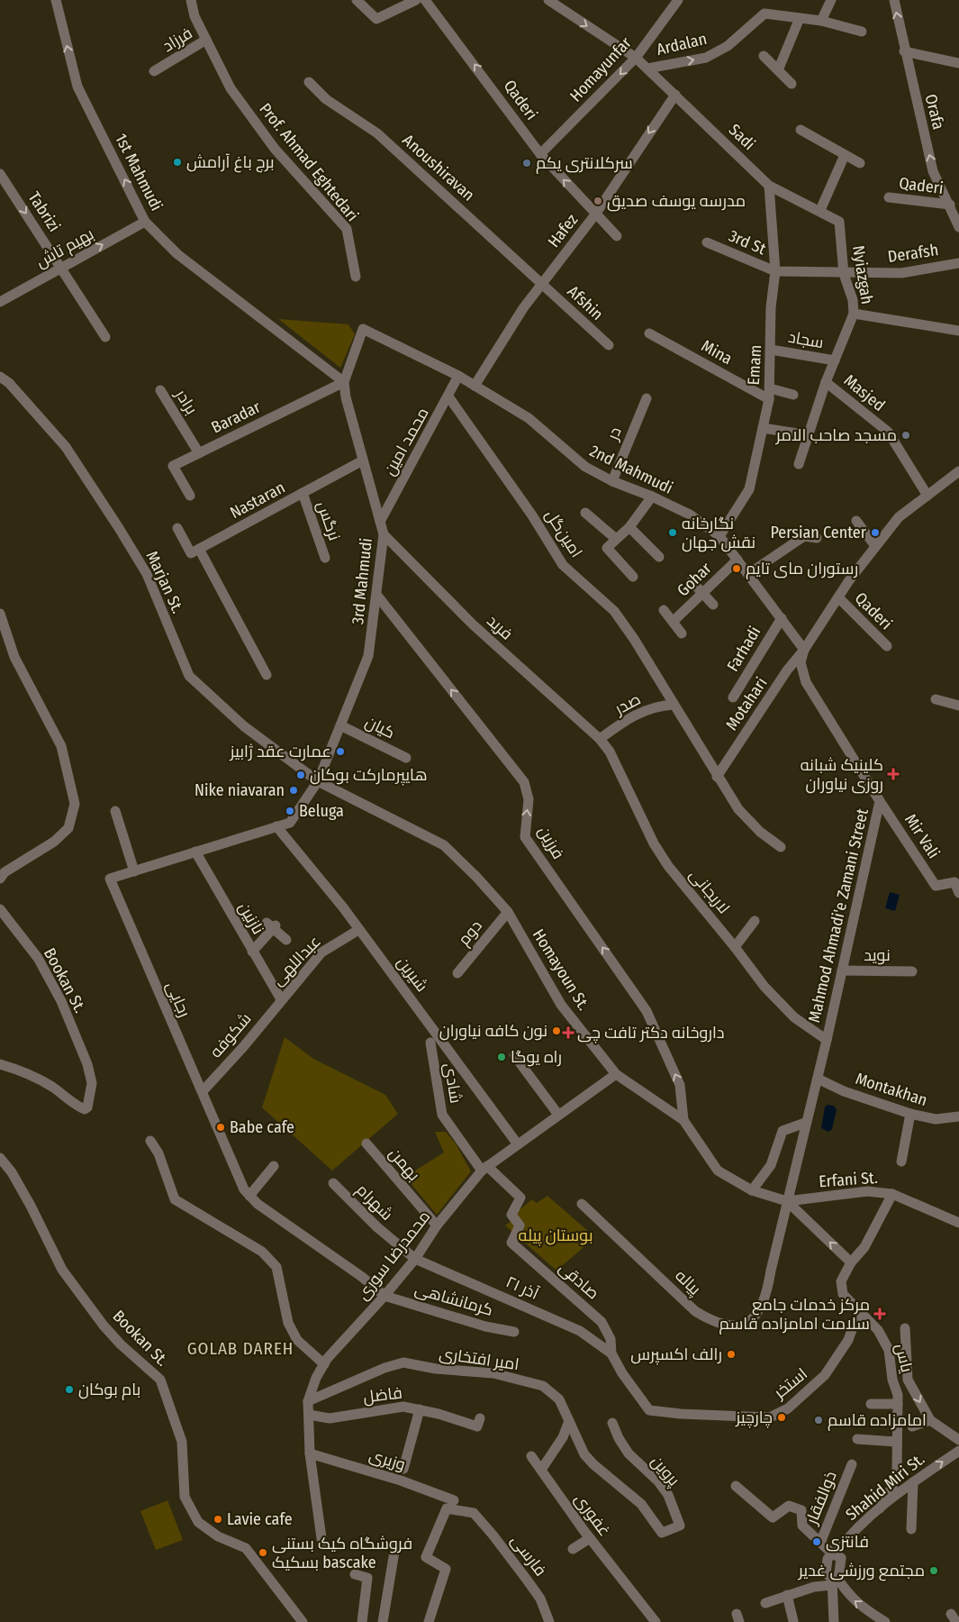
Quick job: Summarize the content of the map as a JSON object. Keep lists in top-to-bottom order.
{
  "streets": {
    "street": [
      "فرزاد",
      "Ardalan",
      "Homayunfar",
      "Qaderi",
      "Orafa",
      "Sadi",
      "Prof. Ahmad Eghtedari",
      "Anoushiravan",
      "1st Mahmudi",
      "Tabrizi",
      "Hafez",
      "3rd St",
      "بهیم تاش",
      "Derafsh",
      "Nyiazgah",
      "Afshin",
      "سجاد",
      "Mina",
      "Emam",
      "Masjed",
      "برادر",
      "Baradar",
      "در",
      "محمد امین",
      "2nd Mahmudi",
      "Nastaran",
      "نرگس",
      "امین‌گل",
      "Gohar",
      "3rd Mahmudi",
      "Marjan St.",
      "فرید",
      "Farhadi",
      "صدر",
      "Motahari",
      "کیان",
      "Mir Vali",
      "فرزین",
      "لاریجانی",
      "Mahmod Ahmadi'e Zamani Street",
      "نازنین",
      "دوم",
      "نوید",
      "عبداللهی",
      "Homayoun St.",
      "شیرین",
      "Bookan St.",
      "رجایی",
      "شکوفه",
      "شادی",
      "Montakhan",
      "بهمن",
      "Erfani St.",
      "شهرام",
      "محمدرضا سوری",
      "صادقی",
      "پیاله",
      "۲۱ آذر",
      "کرمانشاهی",
      "یاس",
      "امیر افتخاری",
      "استخر",
      "فاضل",
      "وزیری",
      "پروین",
      "Shahid Miri St.",
      "ذوالفقار",
      "غفوری",
      "فارسی"
    ]
  },
  "crossings": [
    ["فرزاد", "Prof. Ahmad Eghtedari"],
    ["Ardalan", "Sadi"],
    ["Homayunfar", "Qaderi"],
    ["Homayunfar", "Sadi"],
    ["Qaderi", "Orafa"],
    ["Qaderi", "Hafez"],
    ["Sadi", "Hafez"],
    ["Sadi", "Nyiazgah"],
    ["Sadi", "Emam"],
    ["Anoushiravan", "Hafez"],
    ["Anoushiravan", "Afshin"],
    ["1st Mahmudi", "بهیم تاش"],
    ["1st Mahmudi", "Baradar"],
    ["1st Mahmudi", "3rd Mahmudi"],
    ["Tabrizi", "بهیم تاش"],
    ["Hafez", "Afshin"],
    ["Hafez", "2nd Mahmudi"],
    ["3rd St", "Derafsh"],
    ["3rd St", "Emam"],
    ["Derafsh", "Nyiazgah"],
    ["Derafsh", "Emam"],
    ["Nyiazgah", "سجاد"],
    ["Nyiazgah", "Masjed"],
    ["سجاد", "Emam"],
    ["Mina", "Emam"],
    ["Emam", "2nd Mahmudi"],
    ["برادر", "Baradar"],
    ["Baradar", "3rd Mahmudi"],
    ["در", "2nd Mahmudi"],
    ["محمد امین", "2nd Mahmudi"],
    ["محمد امین", "امین‌گل"],
    ["محمد امین", "3rd Mahmudi"],
    ["2nd Mahmudi", "Gohar"],
    ["2nd Mahmudi", "3rd Mahmudi"],
    ["2nd Mahmudi", "Farhadi"],
    ["2nd Mahmudi", "Motahari"],
    ["2nd Mahmudi", "Mahmod Ahmadi'e Zamani Street"],
    ["Nastaran", "نرگس"],
    ["Nastaran", "3rd Mahmudi"],
    ["امین‌گل", "صدر"],
    ["امین‌گل", "Motahari"],
    ["3rd Mahmudi", "Marjan St."],
    ["3rd Mahmudi", "فرید"],
    ["3rd Mahmudi", "کیان"],
    ["3rd Mahmudi", "فرزین"],
    ["3rd Mahmudi", "Homayoun St."],
    ["3rd Mahmudi", "رجایی"],
    ["Marjan St.", "Homayoun St."],
    ["Marjan St.", "رجایی"],
    ["فرید", "صدر"],
    ["فرید", "لاریجانی"],
    ["صدر", "لاریجانی"],
    ["Motahari", "Mahmod Ahmadi'e Zamani Street"],
    ["Mir Vali", "Mahmod Ahmadi'e Zamani Street"],
    ["فرزین", "Homayoun St."],
    ["لاریجانی", "Mahmod Ahmadi'e Zamani Street"],
    ["Mahmod Ahmadi'e Zamani Street", "نوید"],
    ["Mahmod Ahmadi'e Zamani Street", "Homayoun St."],
    ["Mahmod Ahmadi'e Zamani Street", "Montakhan"],
    ["Mahmod Ahmadi'e Zamani Street", "Erfani St."],
    ["Mahmod Ahmadi'e Zamani Street", "پیاله"],
    ["نازنین", "عبداللهی"],
    ["نازنین", "رجایی"],
    ["نازنین", "شکوفه"],
    ["دوم", "Homayoun St."],
    ["عبداللهی", "شیرین"],
    ["عبداللهی", "شکوفه"],
    ["Homayoun St.", "رجایی"],
    ["Homayoun St.", "Erfani St."],
    ["Homayoun St.", "محمدرضا سوری"],
    ["Homayoun St.", "پیاله"],
    ["شیرین", "رجایی"],
    ["شیرین", "محمدرضا سوری"],
    ["رجایی", "شکوفه"],
    ["رجایی", "محمدرضا سوری"],
    ["رجایی", "کرمانشاهی"],
    ["شادی", "محمدرضا سوری"],
    ["شادی", "صادقی"],
    ["بهمن", "محمدرضا سوری"],
    ["Erfani St.", "پیاله"],
    ["Erfani St.", "یاس"],
    ["شهرام", "محمدرضا سوری"],
    ["شهرام", "۲۱ آذر"],
    ["محمدرضا سوری", "صادقی"],
    ["محمدرضا سوری", "۲۱ آذر"],
    ["محمدرضا سوری", "کرمانشاهی"],
    ["محمدرضا سوری", "امیر افتخاری"],
    ["محمدرضا سوری", "فاضل"],
    ["محمدرضا سوری", "وزیری"],
    ["صادقی", "۲۱ آذر"],
    ["صادقی", "استخر"],
    ["یاس", "استخر"],
    ["یاس", "Shahid Miri St."],
    ["امیر افتخاری", "پروین"]
  ],
  "one_way": [
    "Ardalan",
    "Homayunfar",
    "Qaderi",
    "Orafa",
    "1st Mahmudi",
    "Tabrizi",
    "Hafez",
    "بهیم تاش",
    "فرزین"
  ],
  "districts": ["GOLAB DAREH"],
  "parks": ["بوستان پیله"],
  "places": {
    "other": [
      "برج باغ آرامش",
      "سرکلانتری یکم",
      "مدرسه یوسف صدیق",
      "مسجد صاحب الامر",
      "نگارخانه نقش جهان",
      "Persian Center",
      "رستوران مای تایم",
      "عمارت عقد ژابیز",
      "هایپرمارکت بوکان",
      "Nike niavaran",
      "Beluga",
      "نون کافه نیاوران",
      "راه یوگا",
      "Babe cafe",
      "رالف اکسپرس",
      "بام بوکان",
      "چارچیز",
      "امامزاده قاسم",
      "Lavie cafe",
      "فانتزی",
      "فروشگاه کیک بستنی بسکیک bascake",
      "مجتمع ورزشی غدیر"
    ],
    "health": ["کلینیک شبانه روزی نیاوران", "داروخانه دکتر تافت چی", "مرکز خدمات جامع سلامت امامزاده قاسم"]
  }
}
